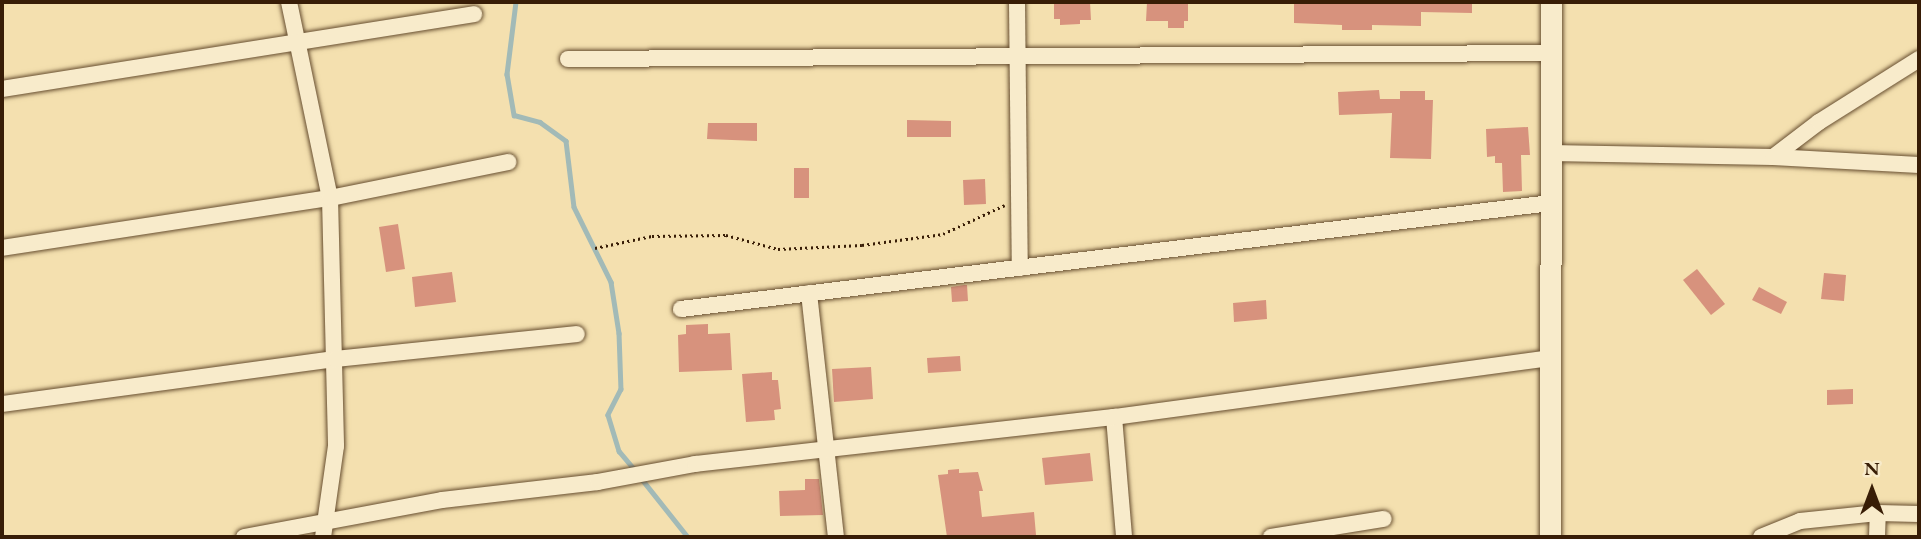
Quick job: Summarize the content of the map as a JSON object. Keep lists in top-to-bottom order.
{
  "north": "top"
}
